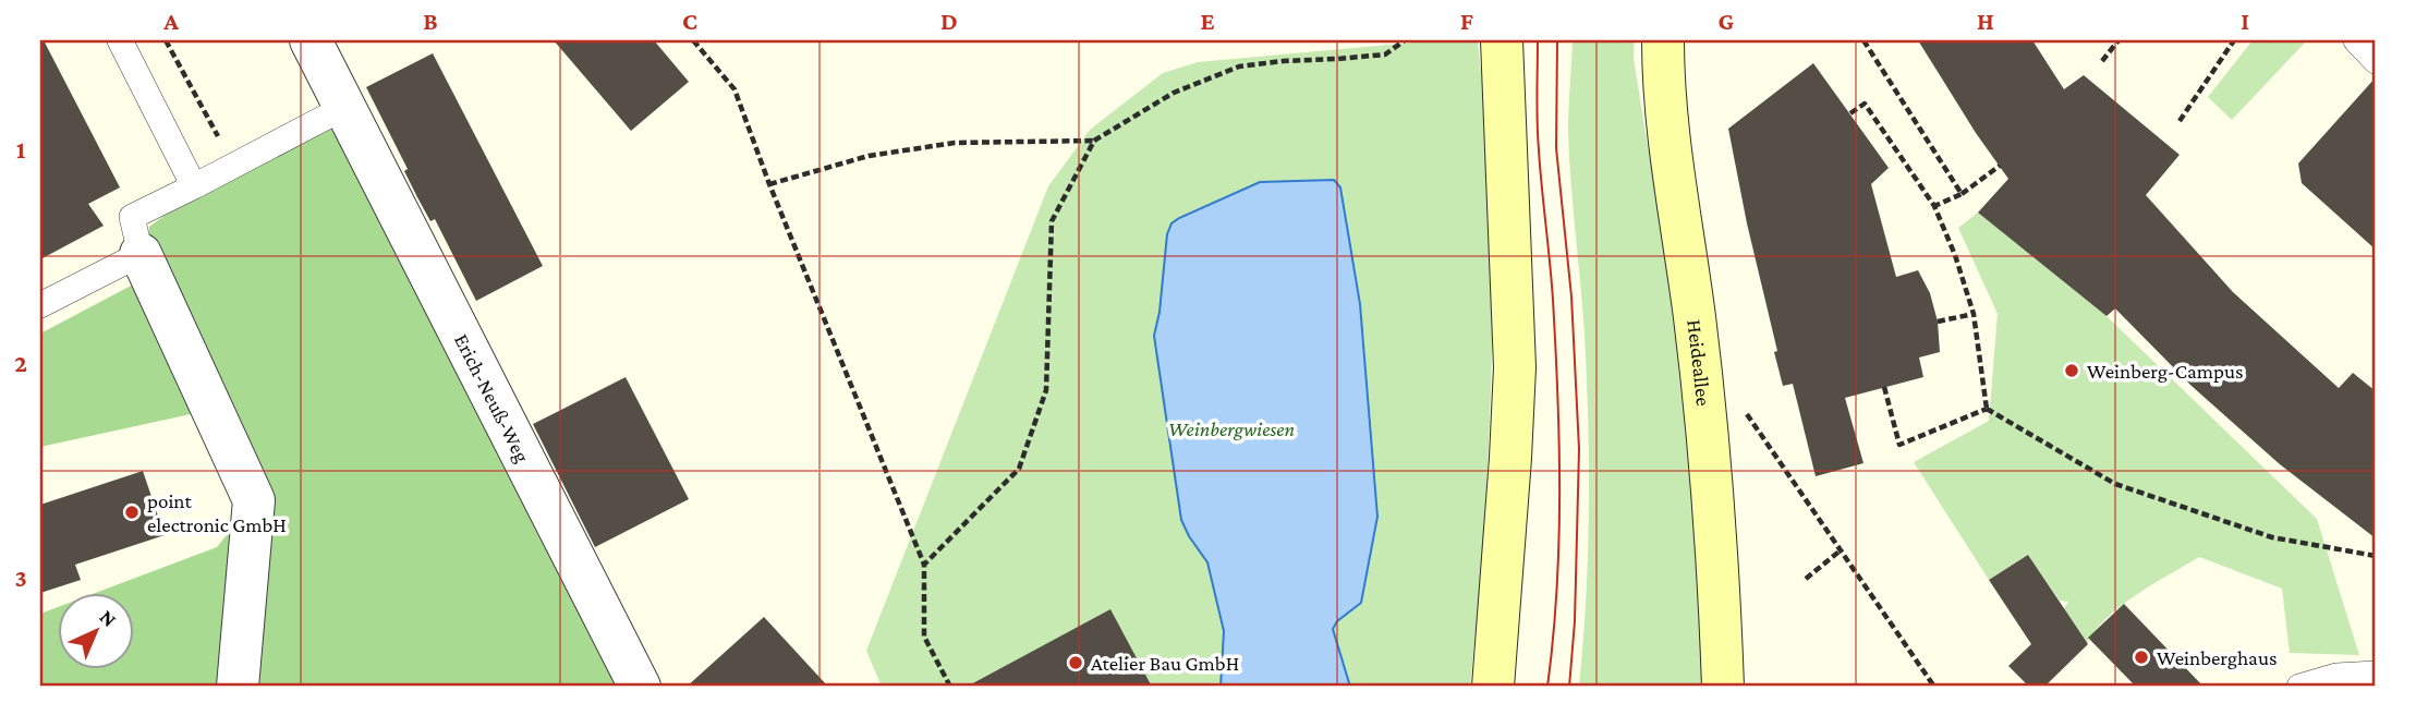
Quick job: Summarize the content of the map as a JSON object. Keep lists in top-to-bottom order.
{
  "streets": {
    "main road": ["Heideallee"],
    "street": ["Erich-Neuß-Weg"]
  },
  "parks": ["Weinbergwiesen"],
  "places": [
    "Weinberg-Campus",
    "point electronic GmbH",
    "Weinberghaus",
    "Atelier Bau GmbH"
  ],
  "north": "top right",
  "grid": {
    "columns": [
      "A",
      "B",
      "C",
      "D",
      "E",
      "F",
      "G",
      "H",
      "I"
    ],
    "rows": ["1", "2", "3"]
  }
}
